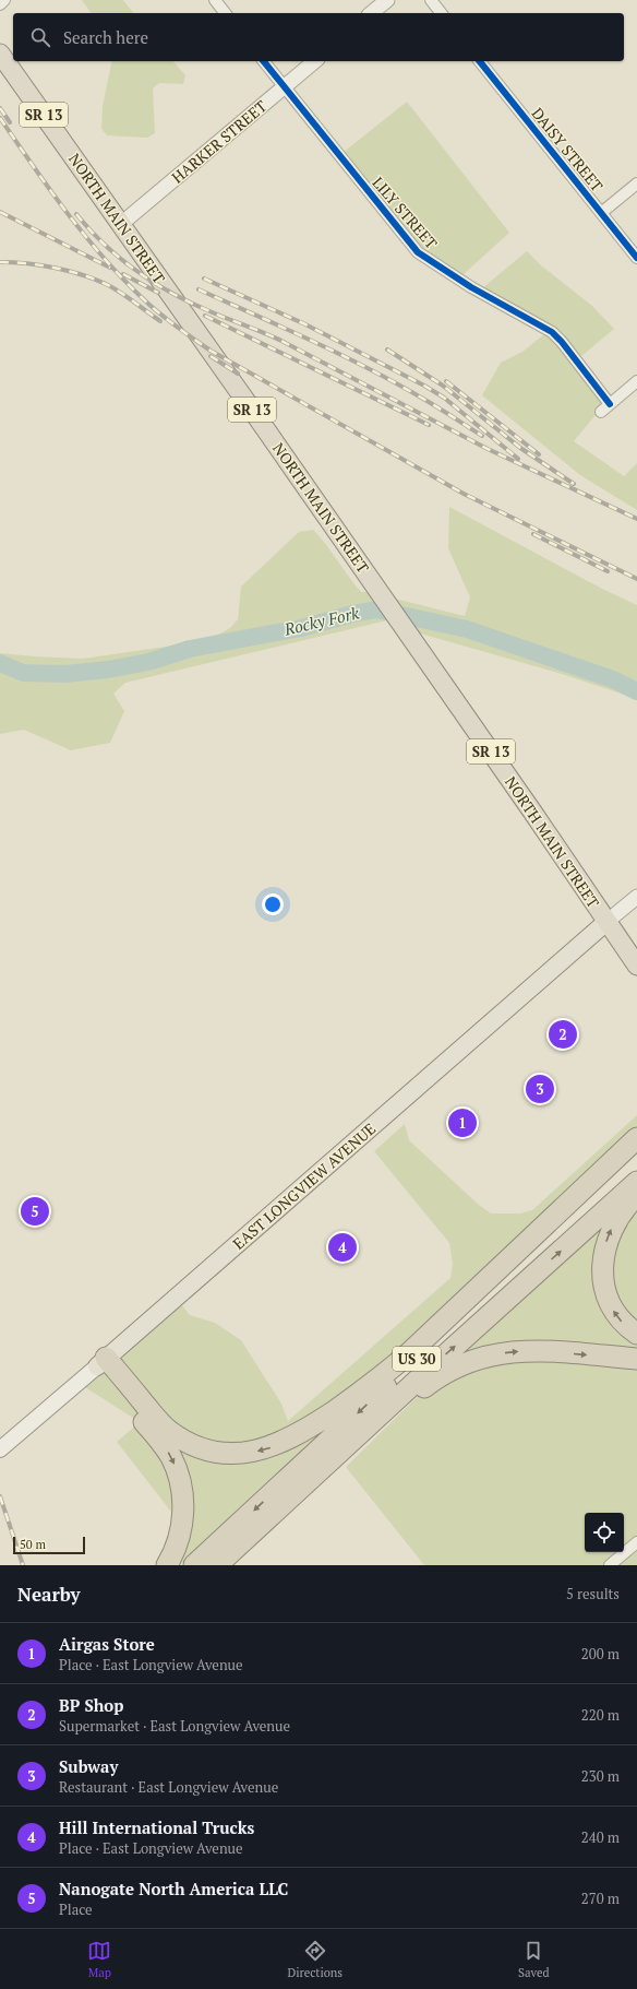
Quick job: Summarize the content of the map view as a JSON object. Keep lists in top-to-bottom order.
{
  "streets": {
    "highway": ["SR 13", "NORTH MAIN STREET", "US 30"],
    "main road": ["EAST LONGVIEW AVENUE"],
    "street": ["HARKER STREET", "DAISY STREET", "LILY STREET"]
  },
  "crossings": [
    ["HARKER STREET", "LILY STREET"],
    ["HARKER STREET", "NORTH MAIN STREET"],
    ["NORTH MAIN STREET", "EAST LONGVIEW AVENUE"]
  ],
  "water": ["Rocky Fork"],
  "scale_bar": "50 m",
  "page": {
    "search": "Search here",
    "pins": [
      "2",
      "3",
      "1",
      "5",
      "4"
    ],
    "scale": "50 m",
    "heading": ["Nearby", "5 results"],
    "list": [
      {
        "mark": "1",
        "name": "Airgas Store",
        "note": "Place · East Longview Avenue",
        "value": "200 m"
      },
      {
        "mark": "2",
        "name": "BP Shop",
        "note": "Supermarket · East Longview Avenue",
        "value": "220 m"
      },
      {
        "mark": "3",
        "name": "Subway",
        "note": "Restaurant · East Longview Avenue",
        "value": "230 m"
      },
      {
        "mark": "4",
        "name": "Hill International Trucks",
        "note": "Place · East Longview Avenue",
        "value": "240 m"
      },
      {
        "mark": "5",
        "name": "Nanogate North America LLC",
        "note": "Place",
        "value": "270 m"
      }
    ],
    "nav": ["Map", "Directions", "Saved"]
  }
}
